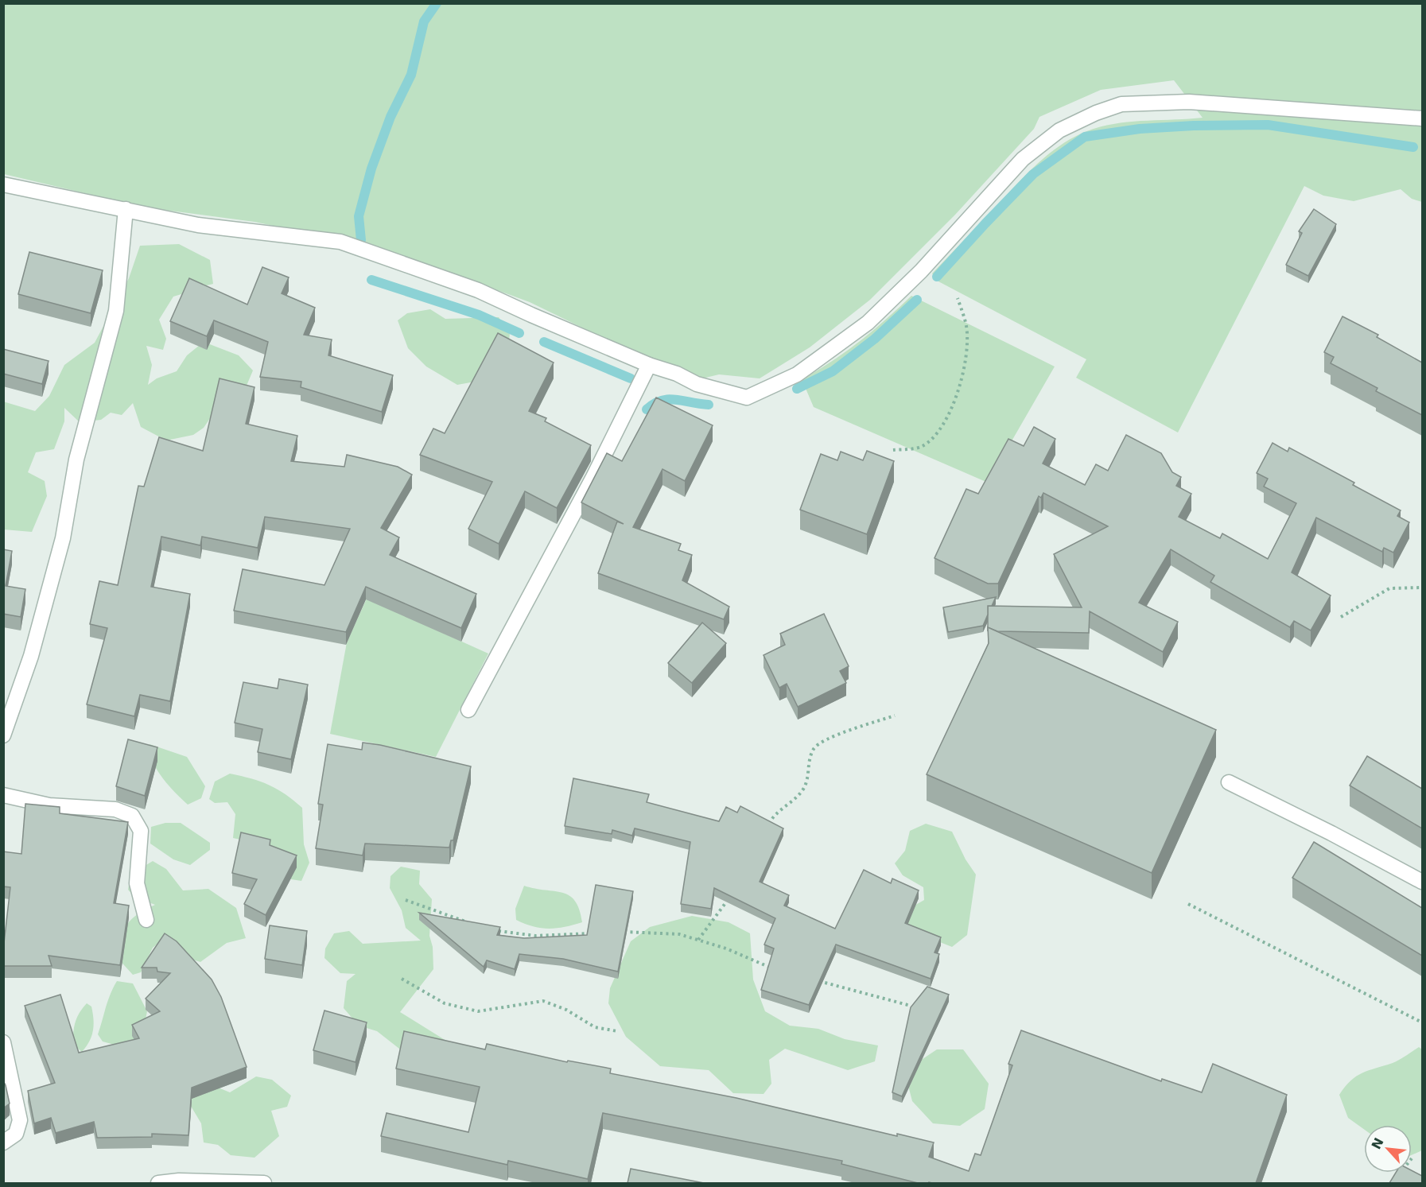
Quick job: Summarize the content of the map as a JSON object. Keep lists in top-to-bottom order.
{
  "north": "top left"
}
